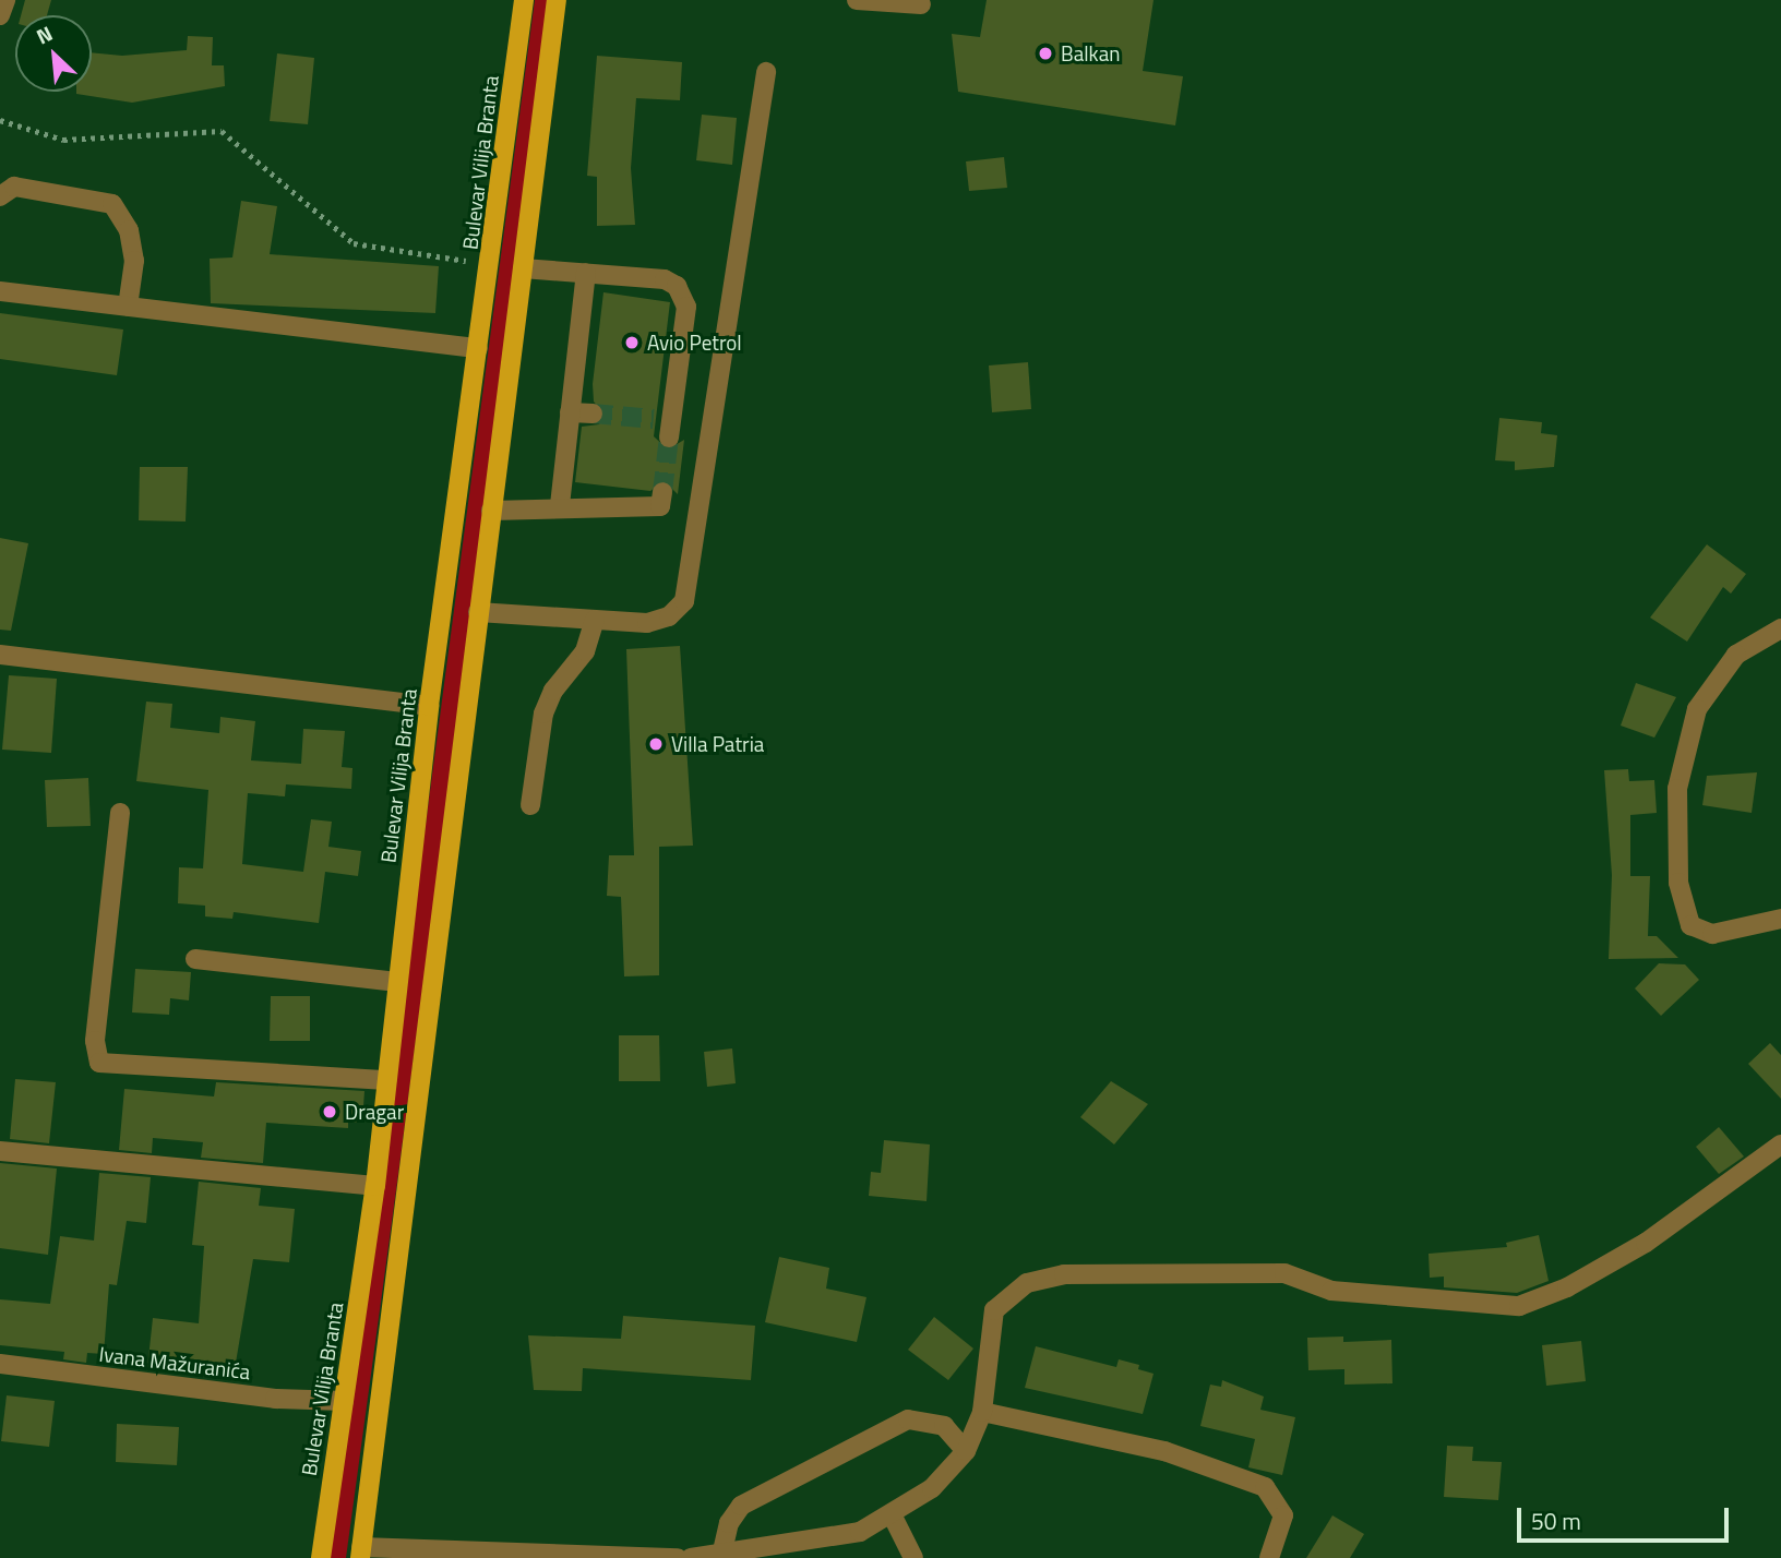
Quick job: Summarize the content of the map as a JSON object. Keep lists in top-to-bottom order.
{
  "streets": {
    "main road": ["Bulevar Vilija Branta"],
    "street": ["Ivana Mažuranića"]
  },
  "crossings": [
    ["Bulevar Vilija Branta", "Ivana Mažuranića"]
  ],
  "places": [
    "Balkan",
    "Avio Petrol",
    "Villa Patria",
    "Dragar"
  ],
  "scale_bar": "50 m",
  "north": "top left"
}
